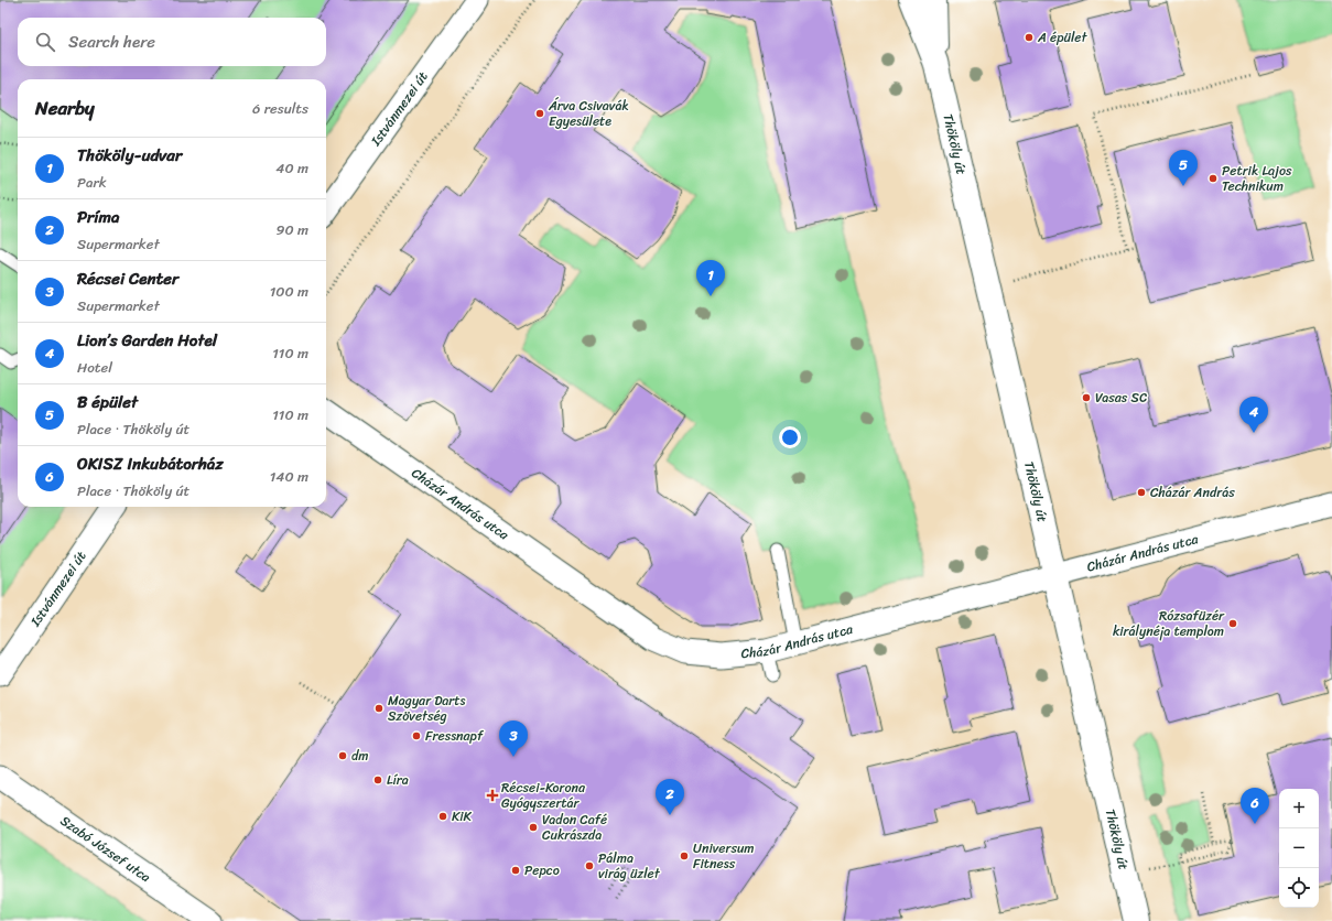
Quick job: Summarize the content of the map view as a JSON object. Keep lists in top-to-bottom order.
{
  "streets": {
    "main road": ["Thököly út"],
    "street": ["Istvánmezei út", "Cházár András utca", "Szabó József utca"]
  },
  "crossings": [
    ["Thököly út", "Cházár András utca"]
  ],
  "places": {
    "other": [
      "A épület",
      "Árva Csivavák Egyesülete",
      "Petrik Lajos Technikum",
      "Vasas SC",
      "Cházár András",
      "Rózsafüzér királynéja templom",
      "Magyar Darts Szövetség",
      "Fressnapf",
      "dm",
      "Líra",
      "KiK",
      "Vadon Café Cukrászda",
      "Universum Fitness",
      "Pálma virág üzlet",
      "Pepco"
    ],
    "health": ["Récsei-Korona Gyógyszertár"]
  },
  "page": {
    "search": "Search here",
    "heading": ["Nearby", "6 results"],
    "list": [
      {
        "mark": "1",
        "name": "Thököly-udvar",
        "note": "Park",
        "value": "40 m"
      },
      {
        "mark": "2",
        "name": "Príma",
        "note": "Supermarket",
        "value": "90 m"
      },
      {
        "mark": "3",
        "name": "Récsei Center",
        "note": "Supermarket",
        "value": "100 m"
      },
      {
        "mark": "4",
        "name": "Lion’s Garden Hotel",
        "note": "Hotel",
        "value": "110 m"
      },
      {
        "mark": "5",
        "name": "B épület",
        "note": "Place · Thököly út",
        "value": "110 m"
      },
      {
        "mark": "6",
        "name": "OKISZ Inkubátorház",
        "note": "Place · Thököly út",
        "value": "140 m"
      }
    ],
    "pins": [
      "5",
      "1",
      "4",
      "3",
      "2",
      "6"
    ],
    "map_buttons": ["+", "−"]
  }
}
